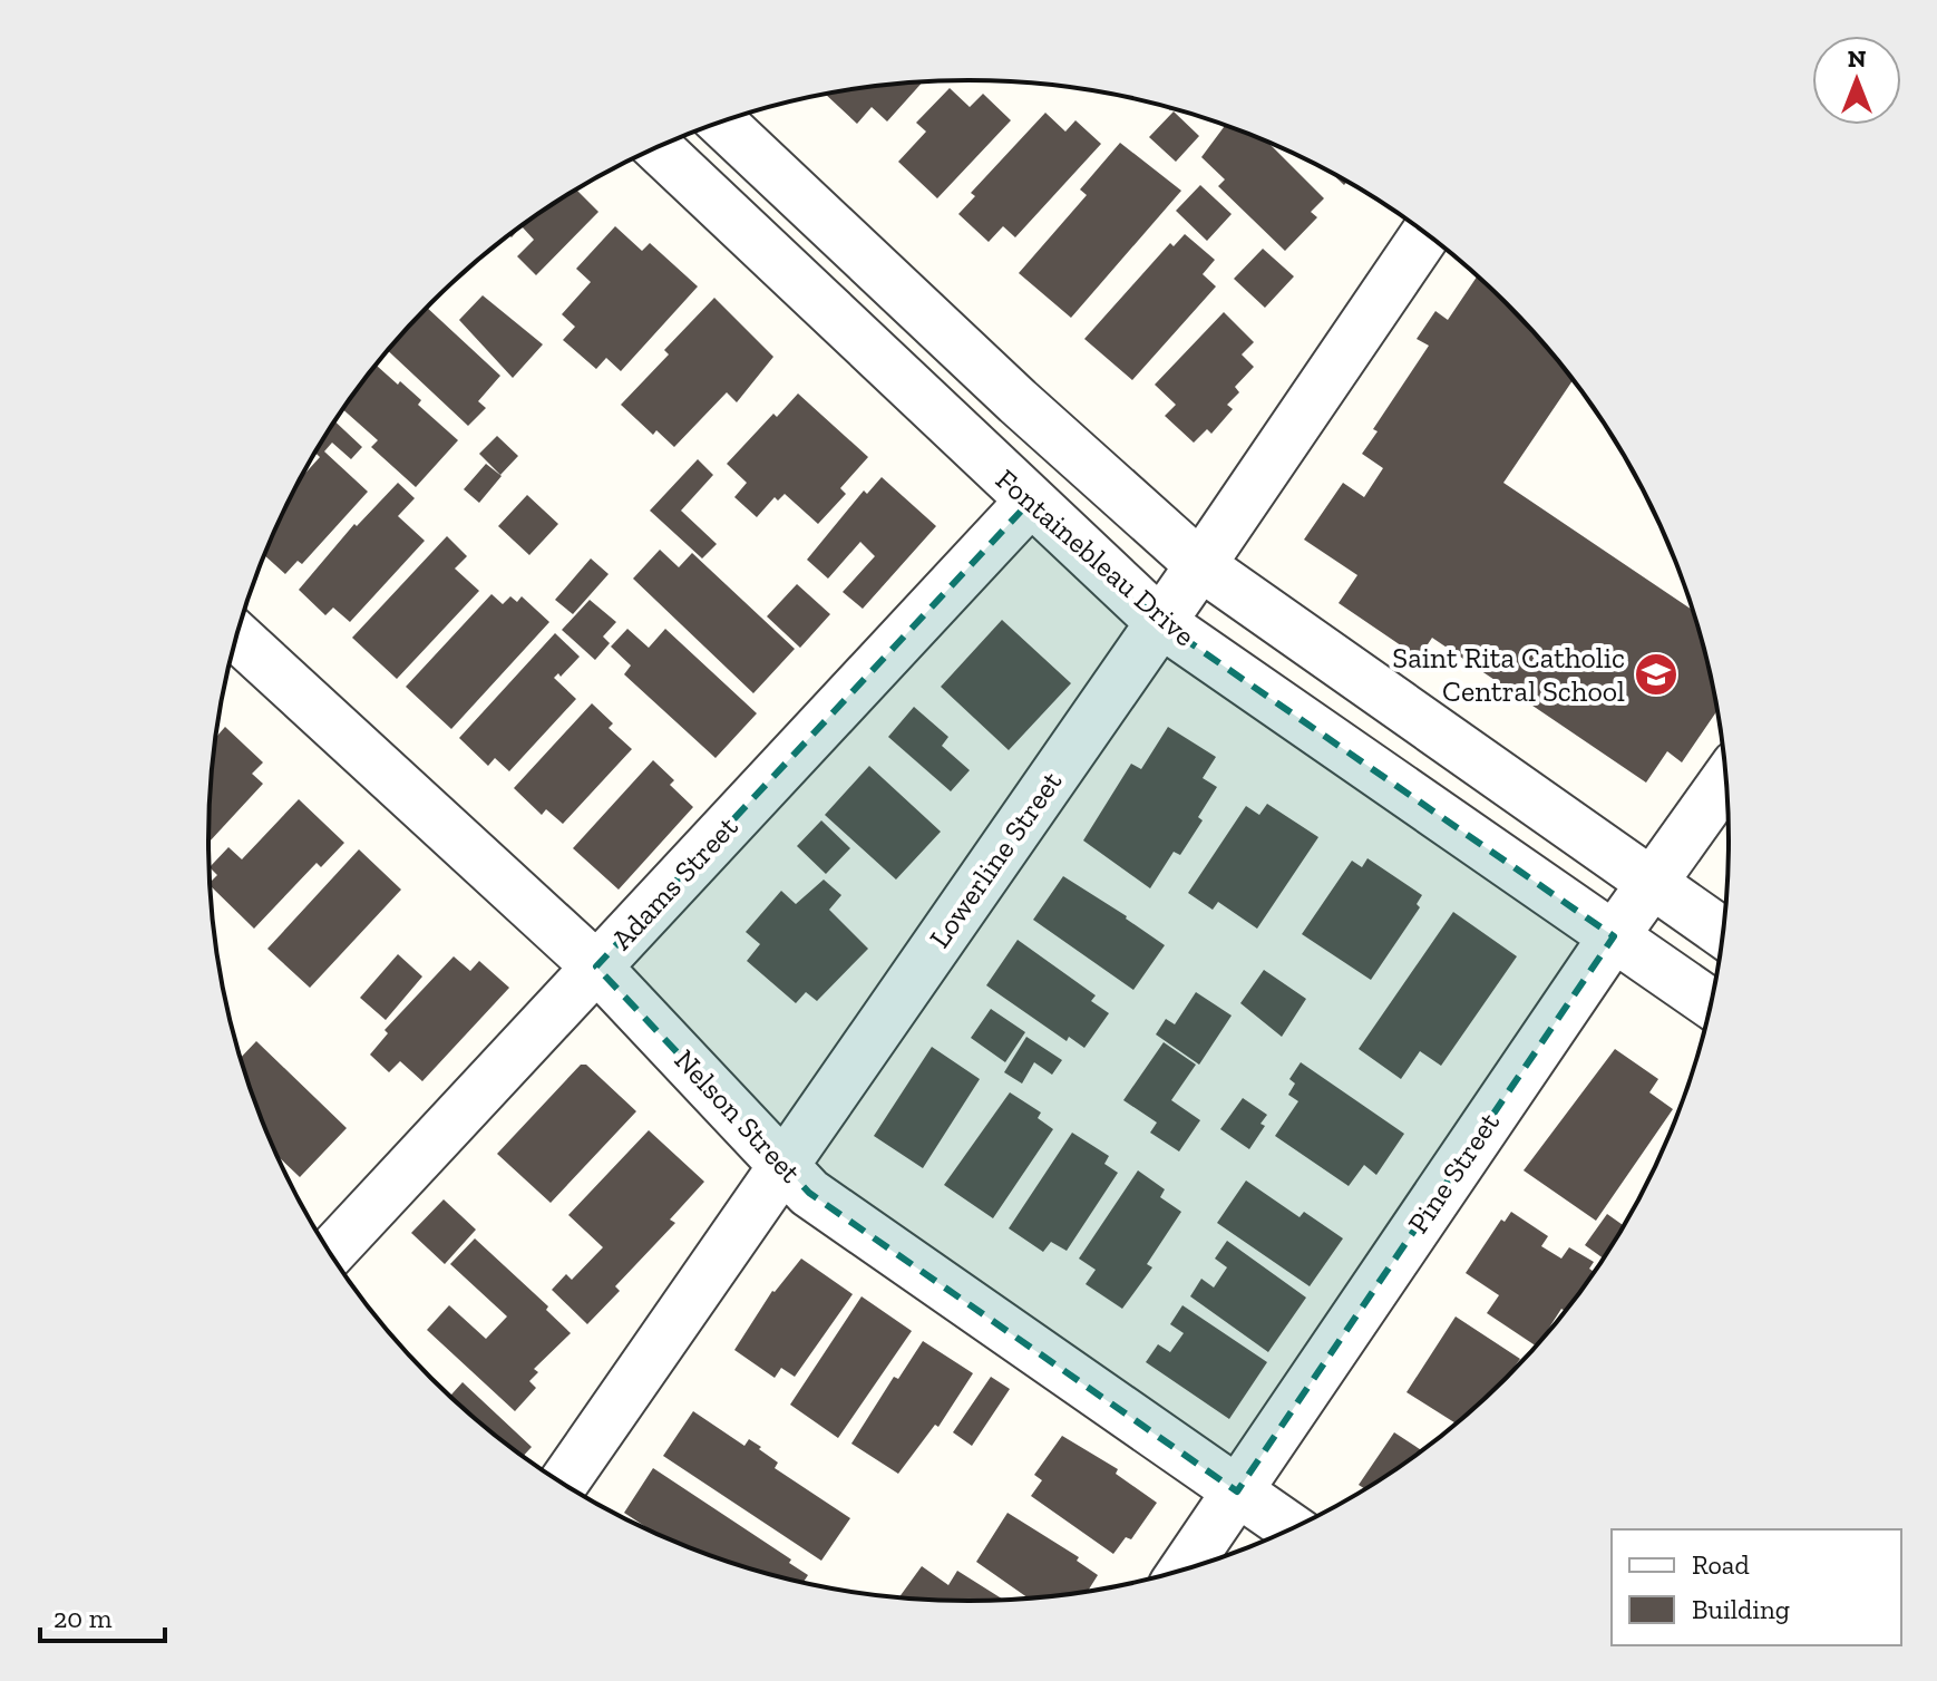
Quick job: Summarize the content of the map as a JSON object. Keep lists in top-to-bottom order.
{
  "streets": {
    "street": [
      "Fontainebleau Drive",
      "Lowerline Street",
      "Adams Street",
      "Nelson Street",
      "Pine Street"
    ]
  },
  "crossings": [
    ["Fontainebleau Drive", "Lowerline Street"],
    ["Fontainebleau Drive", "Adams Street"],
    ["Fontainebleau Drive", "Pine Street"],
    ["Lowerline Street", "Nelson Street"],
    ["Adams Street", "Nelson Street"],
    ["Nelson Street", "Pine Street"]
  ],
  "places": {
    "school or university": ["Saint Rita Catholic Central School"]
  },
  "legend": ["Road", "Building"],
  "scale_bar": "20 m",
  "north": "top"
}
